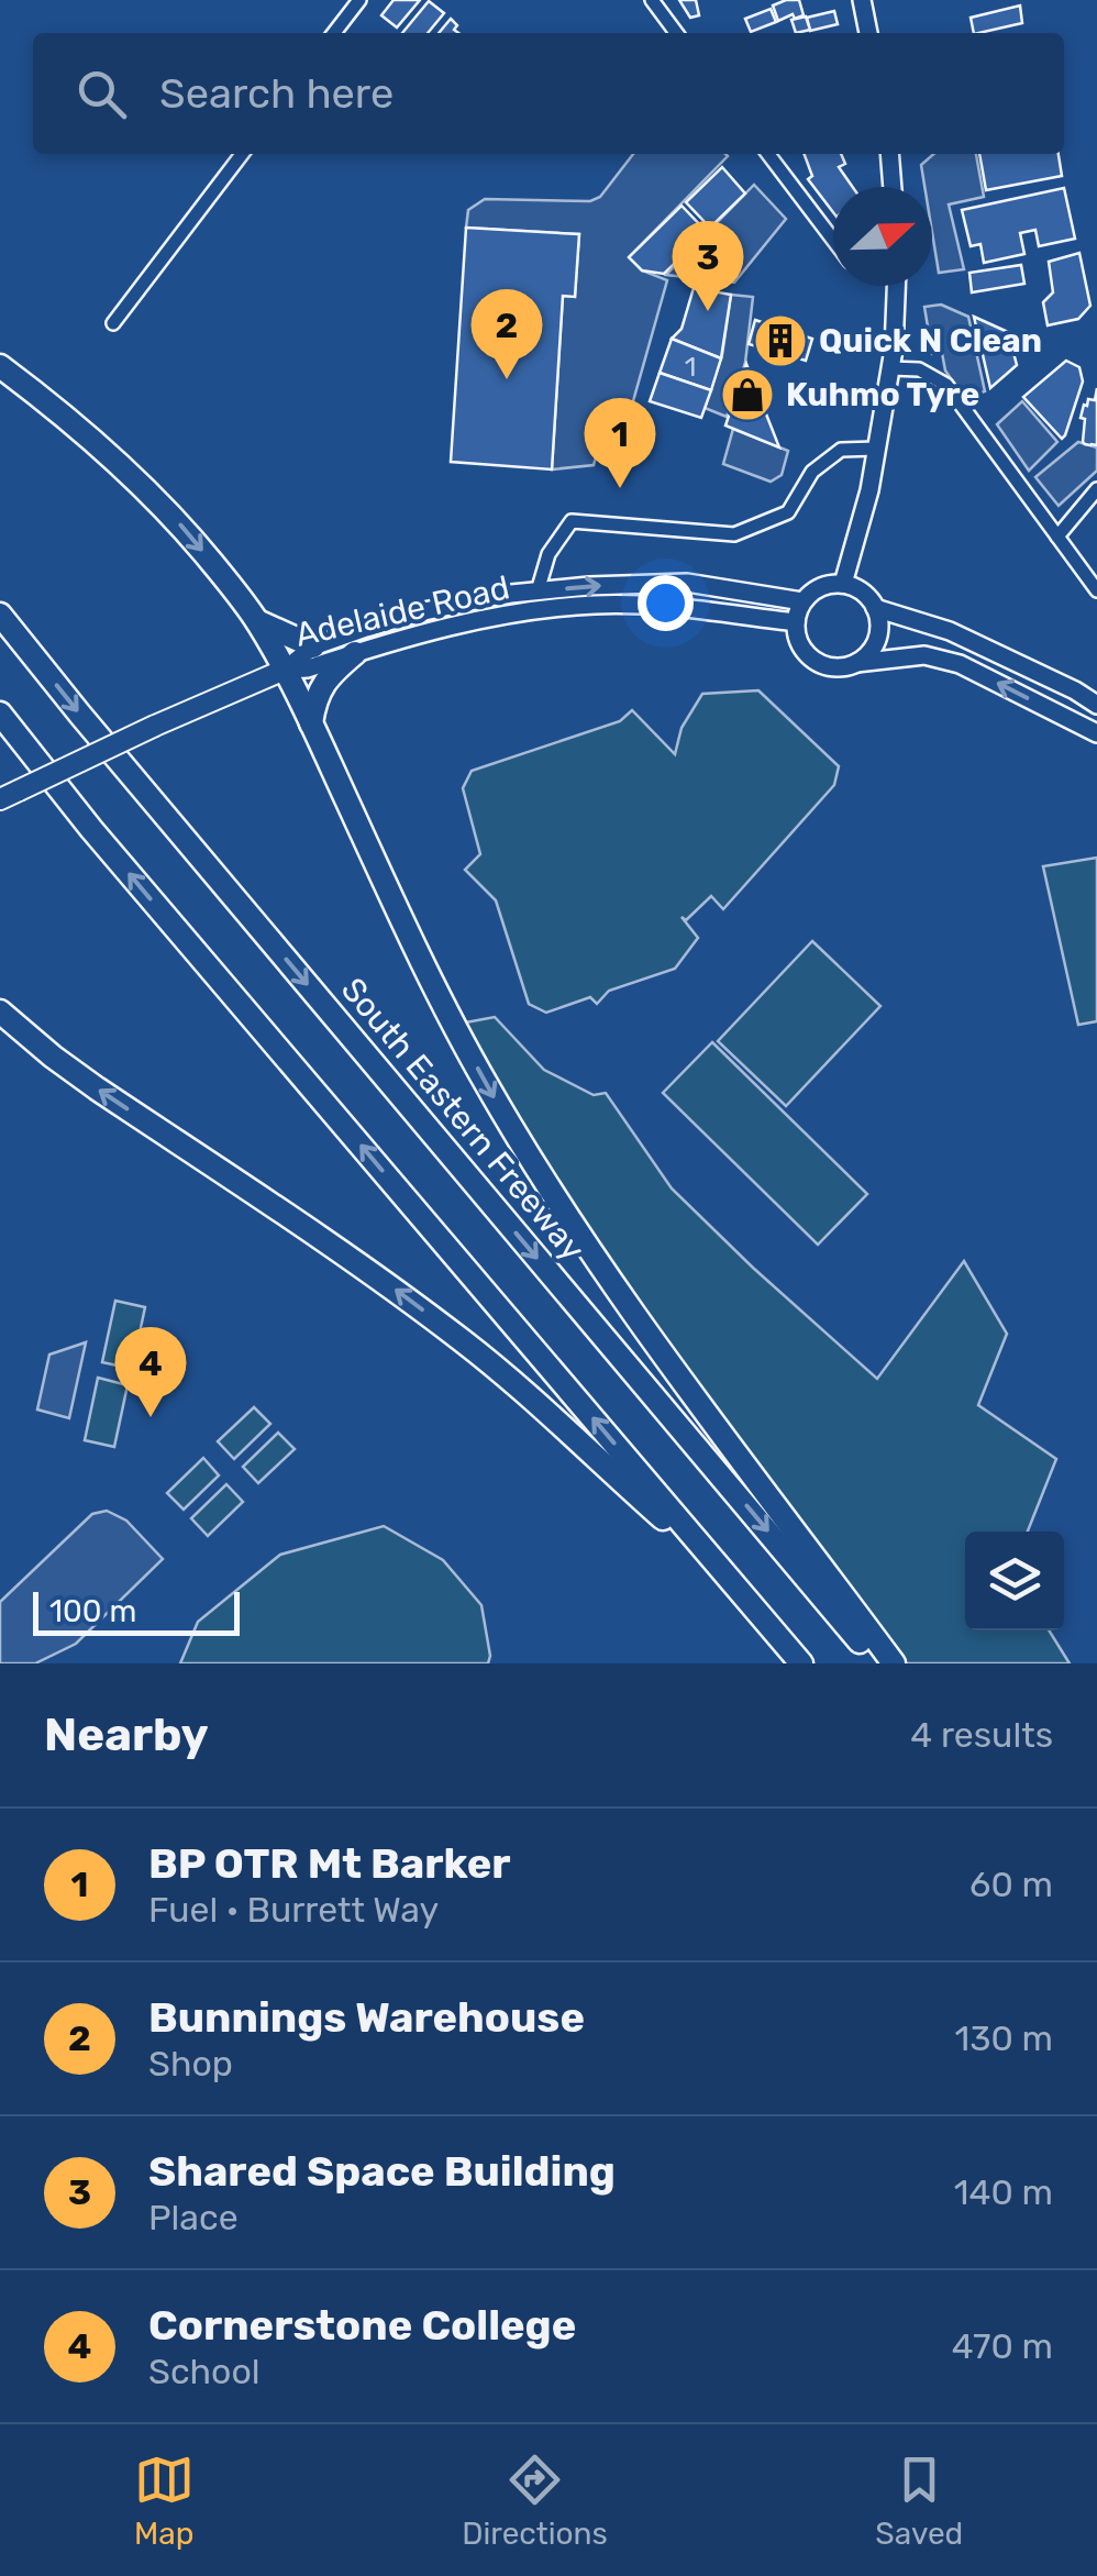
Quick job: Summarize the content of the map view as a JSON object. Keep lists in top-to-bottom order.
{
  "streets": {
    "highway": ["South Eastern Freeway"],
    "main road": ["Adelaide Road"]
  },
  "places": {
    "building": ["Quick N Clean"],
    "shop": ["Kuhmo Tyre"]
  },
  "house_numbers": ["1"],
  "scale_bar": "100 m",
  "north": "right",
  "page": {
    "search": "Search here",
    "pins": [
      "3",
      "2",
      "1",
      "4"
    ],
    "scale": "100 m",
    "heading": ["Nearby", "4 results"],
    "list": [
      {
        "mark": "1",
        "name": "BP OTR Mt Barker",
        "note": "Fuel · Burrett Way",
        "value": "60 m"
      },
      {
        "mark": "2",
        "name": "Bunnings Warehouse",
        "note": "Shop",
        "value": "130 m"
      },
      {
        "mark": "3",
        "name": "Shared Space Building",
        "note": "Place",
        "value": "140 m"
      },
      {
        "mark": "4",
        "name": "Cornerstone College",
        "note": "School",
        "value": "470 m"
      }
    ],
    "nav": ["Map", "Directions", "Saved"]
  }
}
